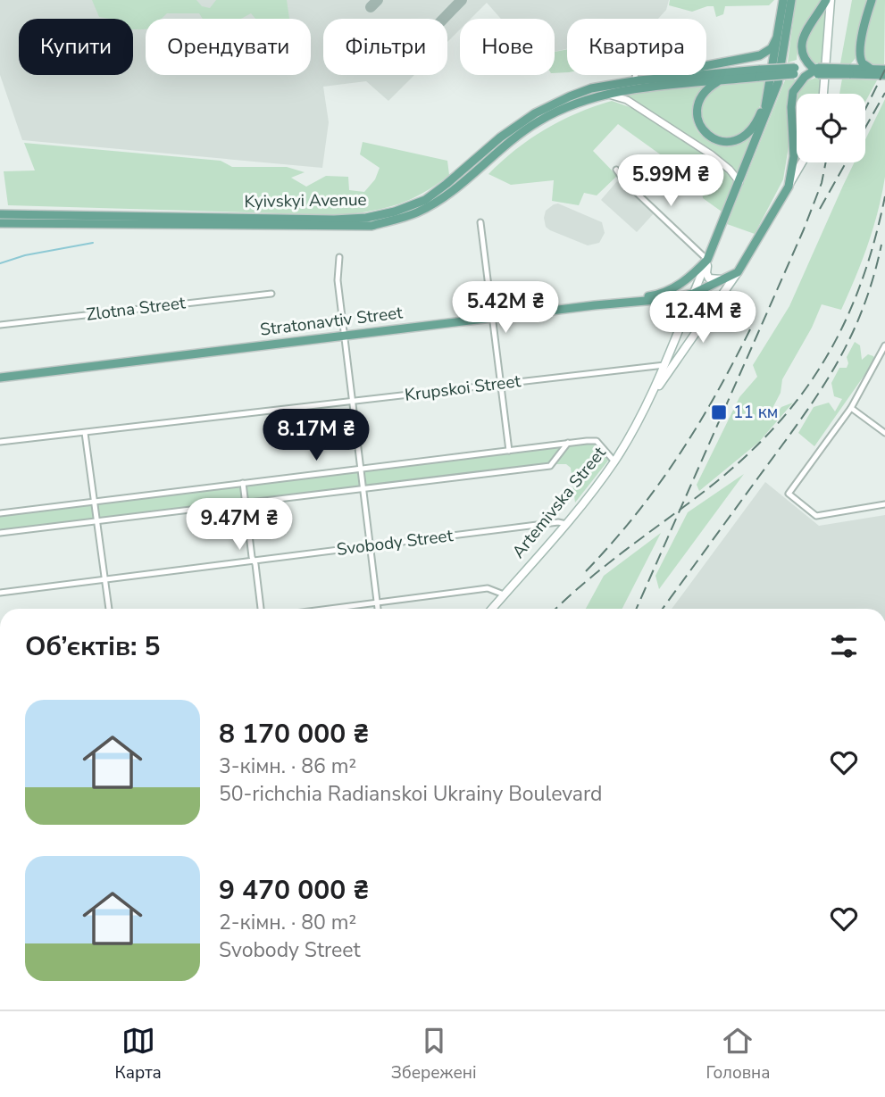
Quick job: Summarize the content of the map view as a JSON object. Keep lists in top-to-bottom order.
{
  "streets": {
    "main road": ["Kyivskyi Avenue", "Stratonavtiv Street", "Artemivska Street"],
    "street": ["Zlotna Street", "Krupskoi Street", "Svobody Street"]
  },
  "crossings": [
    ["Stratonavtiv Street", "Artemivska Street"],
    ["Krupskoi Street", "Artemivska Street"],
    ["Artemivska Street", "Svobody Street"]
  ],
  "places": {
    "transit": ["11 км"]
  },
  "page": {
    "chip": [
      "Купити",
      "Орендувати",
      "Фільтри",
      "Нове",
      "Квартира"
    ],
    "price": [
      "5.99M ₴",
      "5.42M ₴",
      "12.4M ₴",
      "8.17M ₴",
      "9.47M ₴"
    ],
    "heading": "Об’єктів: 5",
    "list": [
      {
        "name": "8 170 000 ₴",
        "note": "3-кімн. · 86 m² · 50-richchia Radianskoi Ukrainy Boulevard"
      },
      {
        "name": "9 470 000 ₴",
        "note": "2-кімн. · 80 m² · Svobody Street"
      }
    ],
    "tabs": ["Карта", "Збережені", "Головна"]
  }
}
